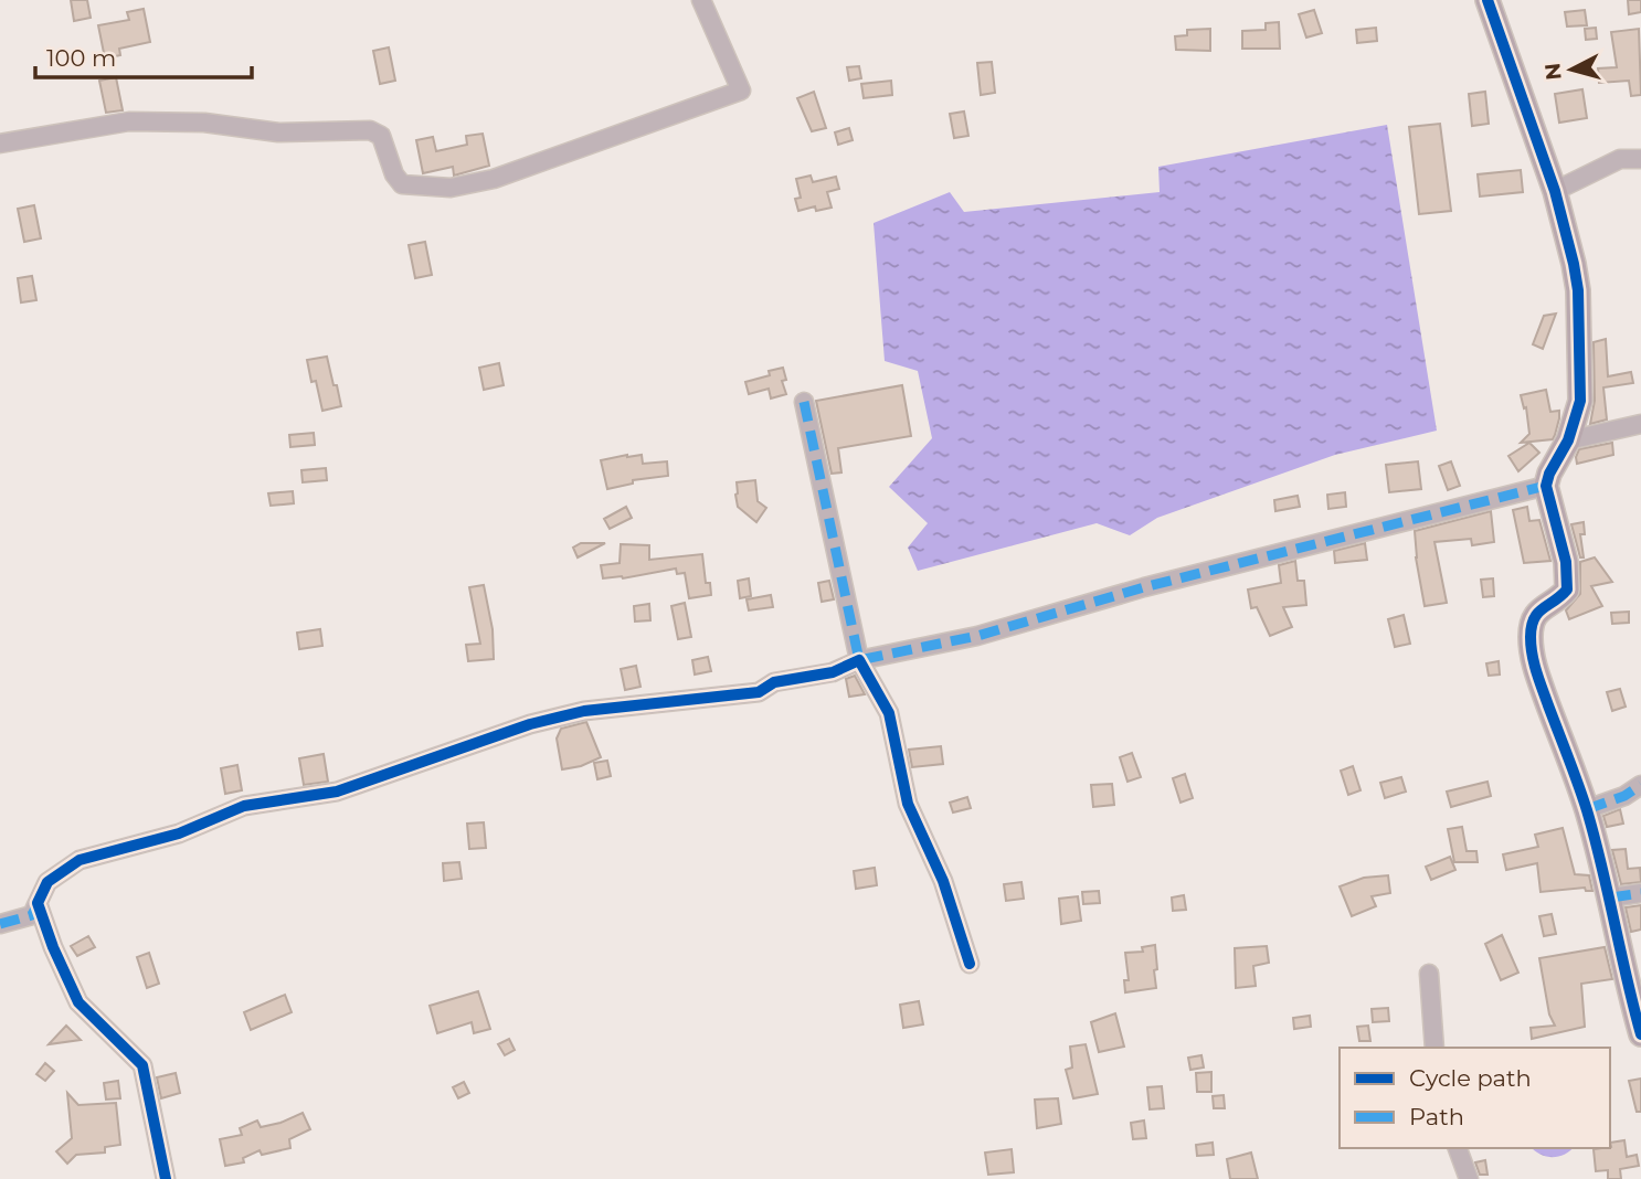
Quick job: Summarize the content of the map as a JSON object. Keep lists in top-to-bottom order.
{
  "legend": ["Cycle path", "Path"],
  "scale_bar": "100 m",
  "north": "left"
}
